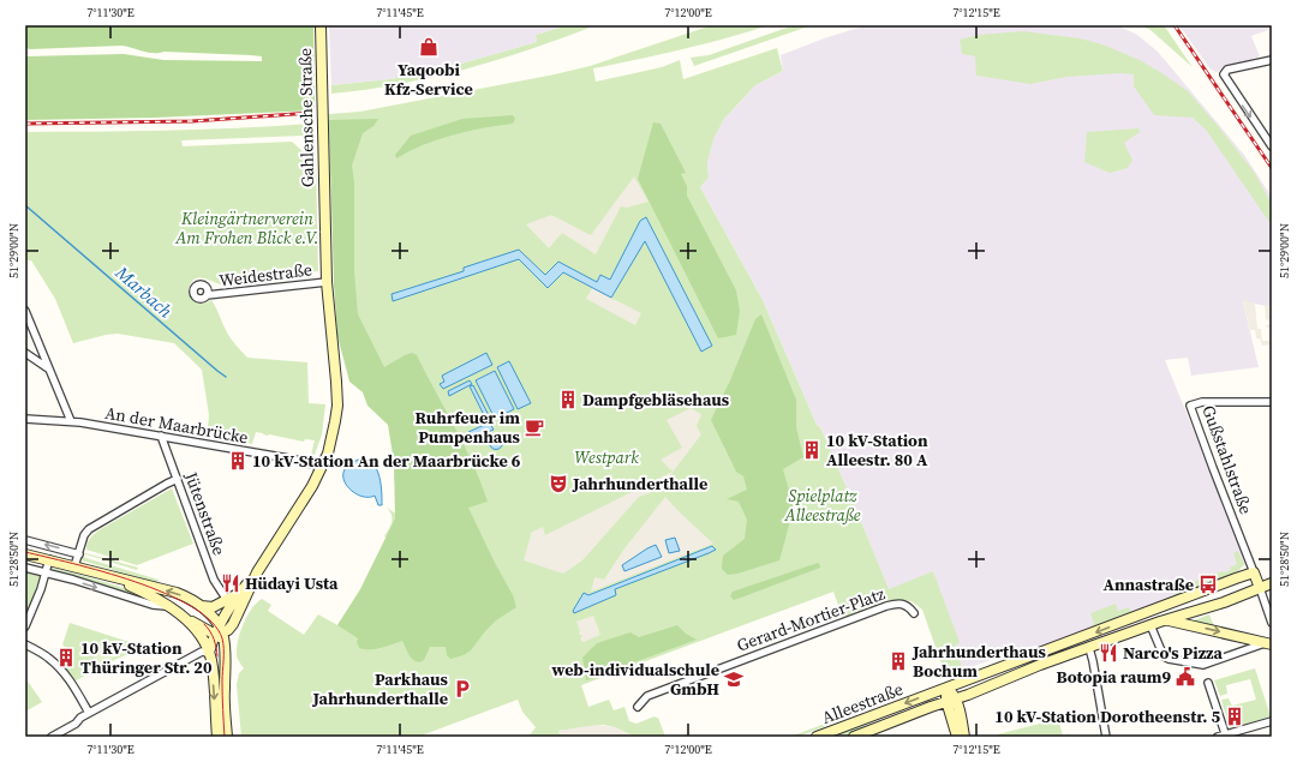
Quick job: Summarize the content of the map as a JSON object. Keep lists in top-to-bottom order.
{
  "streets": {
    "main road": ["Gahlensche Straße", "Alleestraße"],
    "street": [
      "Weidestraße",
      "An der Maarbrücke",
      "Gußstahlstraße",
      "Jütenstraße",
      "Gerard-Mortier-Platz"
    ]
  },
  "crossings": [
    ["Gahlensche Straße", "Weidestraße"],
    ["Gahlensche Straße", "An der Maarbrücke"],
    ["Gahlensche Straße", "Jütenstraße"],
    ["An der Maarbrücke", "Jütenstraße"],
    ["Gußstahlstraße", "Alleestraße"]
  ],
  "water": ["Marbach"],
  "parks": ["Kleingärtnerverein Am Frohen Blick e.V.", "Westpark", "Spielplatz Alleestraße"],
  "places": {
    "shop": ["Yaqoobi Kfz-Service"],
    "building": [
      "Dampfgebläsehaus",
      "10 kV-Station Alleestr. 80 A",
      "10 kV-Station An der Maarbrücke 6",
      "10 kV-Station Thüringer Str. 20",
      "Jahrhunderthaus Bochum",
      "10 kV-Station Dorotheenstr. 5"
    ],
    "cafe": ["Ruhrfeuer im Pumpenhaus"],
    "theatre": ["Jahrhunderthalle"],
    "restaurant": ["Hüdayi Usta", "Narco's Pizza"],
    "bus stop": ["Annastraße"],
    "public building": ["Botopia raum9"],
    "school or university": ["web-individualschule GmbH"],
    "parking": ["Parkhaus Jahrhunderthalle"]
  },
  "coordinates": [
    "7°11'30\"E",
    "7°11'45\"E",
    "7°12'00\"E",
    "7°12'15\"E",
    "51°29'00\"N",
    "51°28'50\"N"
  ]
}
